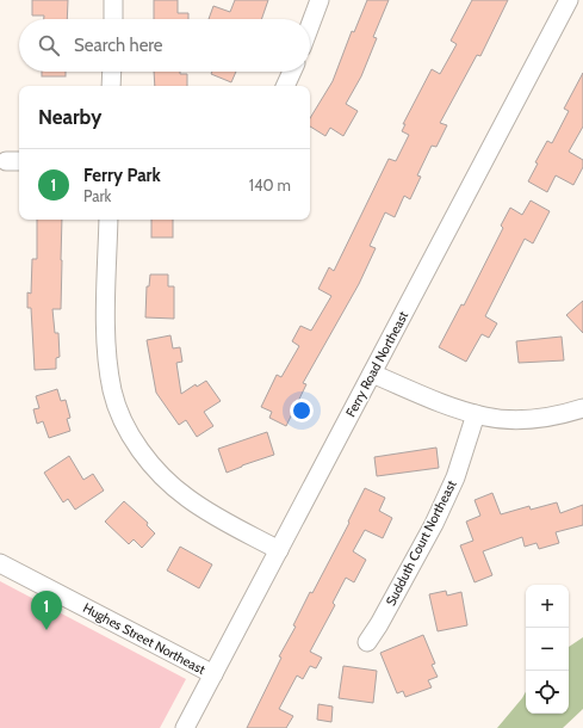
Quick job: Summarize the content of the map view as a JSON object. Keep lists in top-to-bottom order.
{
  "streets": {
    "street": ["Ferry Road Northeast", "Sudduth Court Northeast", "Hughes Street Northeast"]
  },
  "crossings": [
    ["Ferry Road Northeast", "Hughes Street Northeast"]
  ],
  "page": {
    "search": "Search here",
    "heading": "Nearby",
    "list": [
      {
        "mark": "1",
        "name": "Ferry Park",
        "note": "Park",
        "value": "140 m"
      }
    ],
    "map_buttons": ["+", "−"],
    "pins": "1"
  }
}
